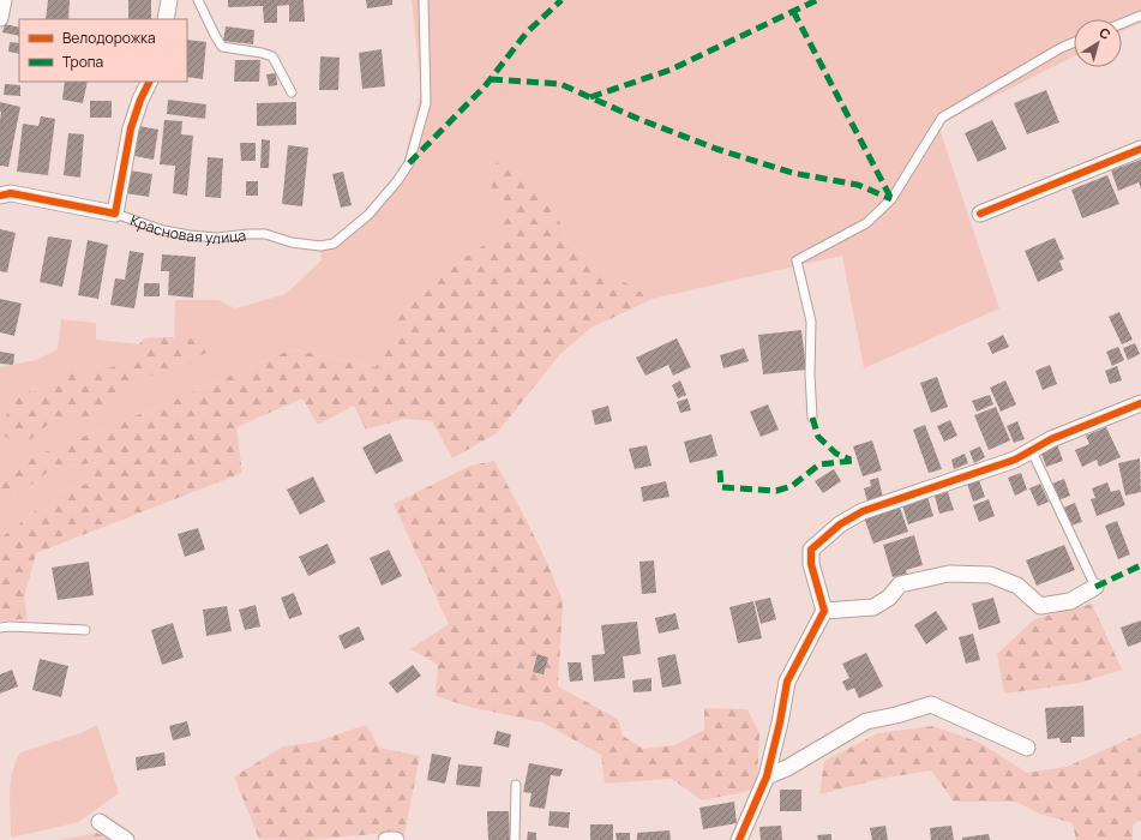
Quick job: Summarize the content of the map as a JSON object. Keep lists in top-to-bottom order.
{
  "streets": {
    "street": ["Красновая улица"]
  },
  "legend": ["Велодорожка", "Тропа"],
  "north": "top right"
}
